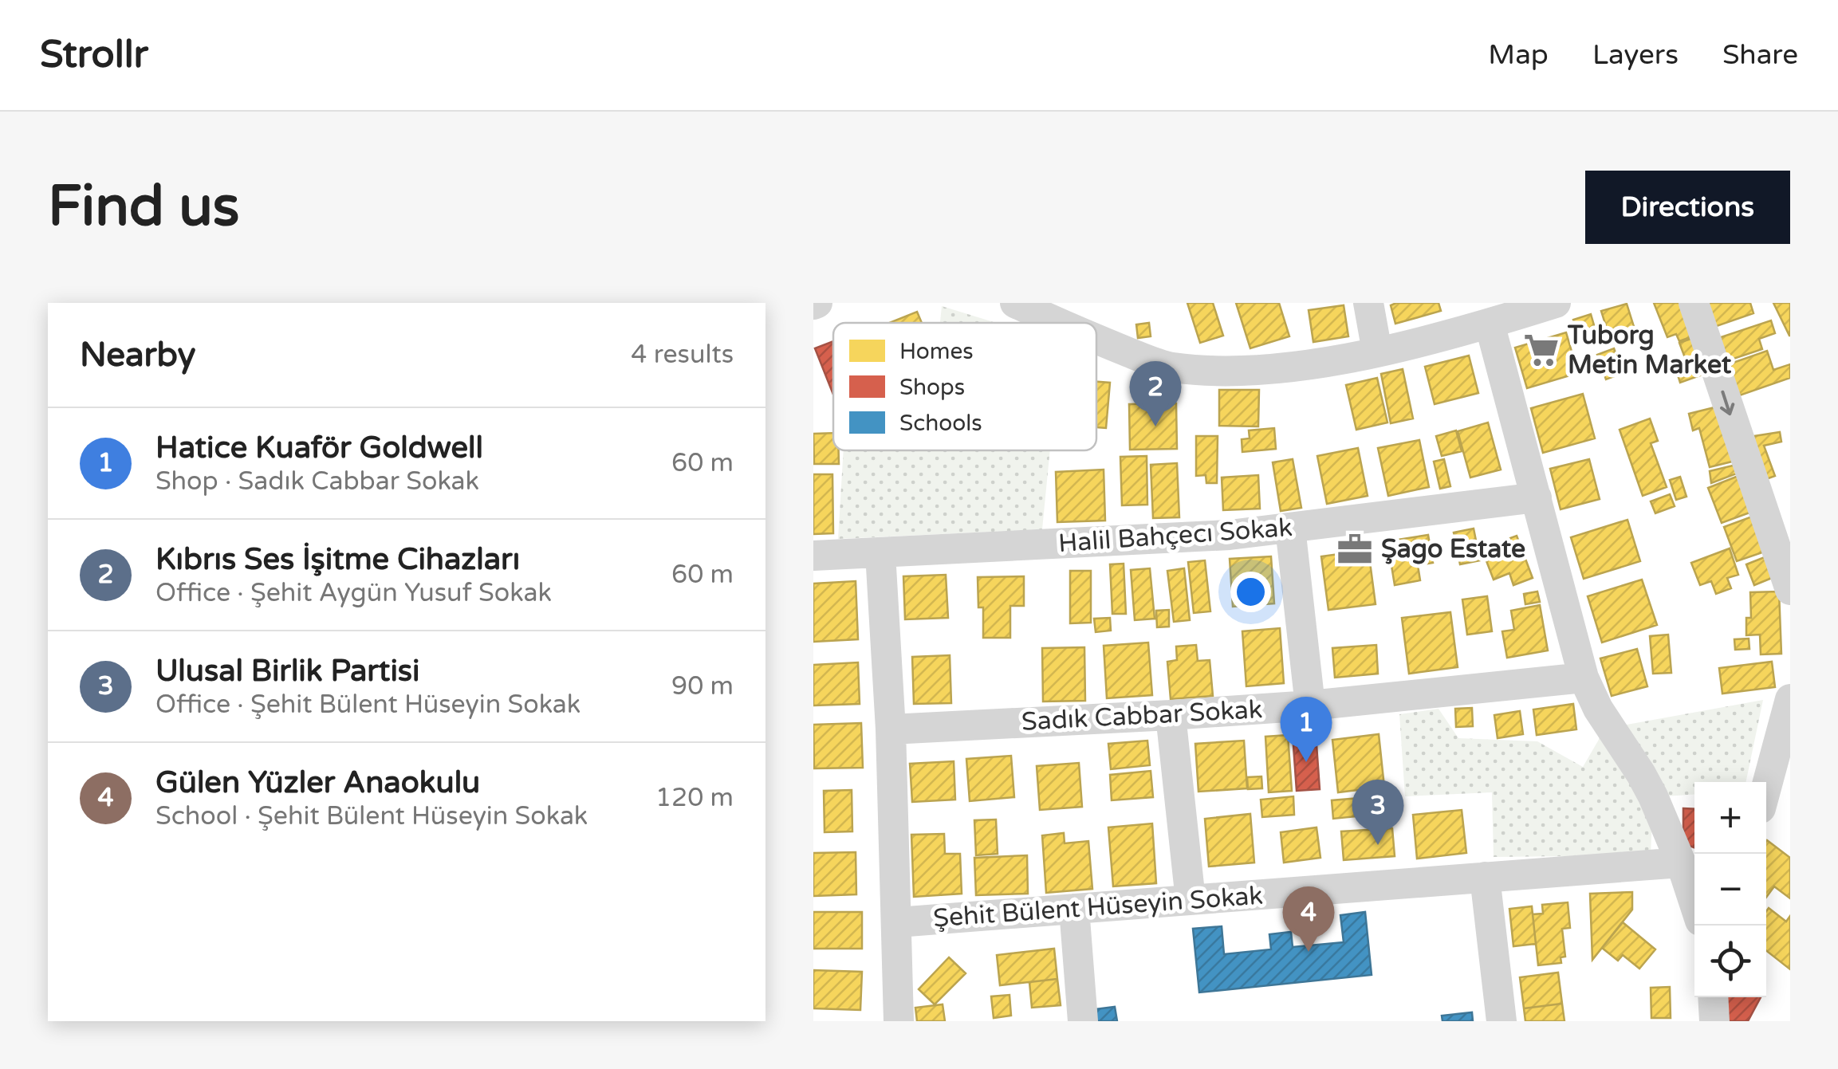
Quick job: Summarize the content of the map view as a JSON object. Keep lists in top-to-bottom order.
{
  "streets": {
    "street": ["Halil Bahçecı Sokak", "Sadık Cabbar Sokak", "Şehit Bülent Hüseyin Sokak"]
  },
  "places": {
    "supermarket": ["Tuborg Metin Market"],
    "office": ["Şago Estate"]
  },
  "legend": ["Homes", "Shops", "Schools"],
  "page": {
    "header": "Strollr",
    "nav": ["Map", "Layers", "Share"],
    "buttons": "Directions",
    "title": "Find us",
    "heading": ["Nearby", "4 results"],
    "pins": [
      "2",
      "1",
      "3",
      "4"
    ],
    "list": [
      {
        "mark": "1",
        "name": "Hatice Kuaför Goldwell",
        "note": "Shop · Sadık Cabbar Sokak",
        "value": "60 m"
      },
      {
        "mark": "2",
        "name": "Kıbrıs Ses İşitme Cihazları",
        "note": "Office · Şehit Aygün Yusuf Sokak",
        "value": "60 m"
      },
      {
        "mark": "3",
        "name": "Ulusal Birlik Partisi",
        "note": "Office · Şehit Bülent Hüseyin Sokak",
        "value": "90 m"
      },
      {
        "mark": "4",
        "name": "Gülen Yüzler Anaokulu",
        "note": "School · Şehit Bülent Hüseyin Sokak",
        "value": "120 m"
      }
    ],
    "map_buttons": ["+", "−"]
  }
}
